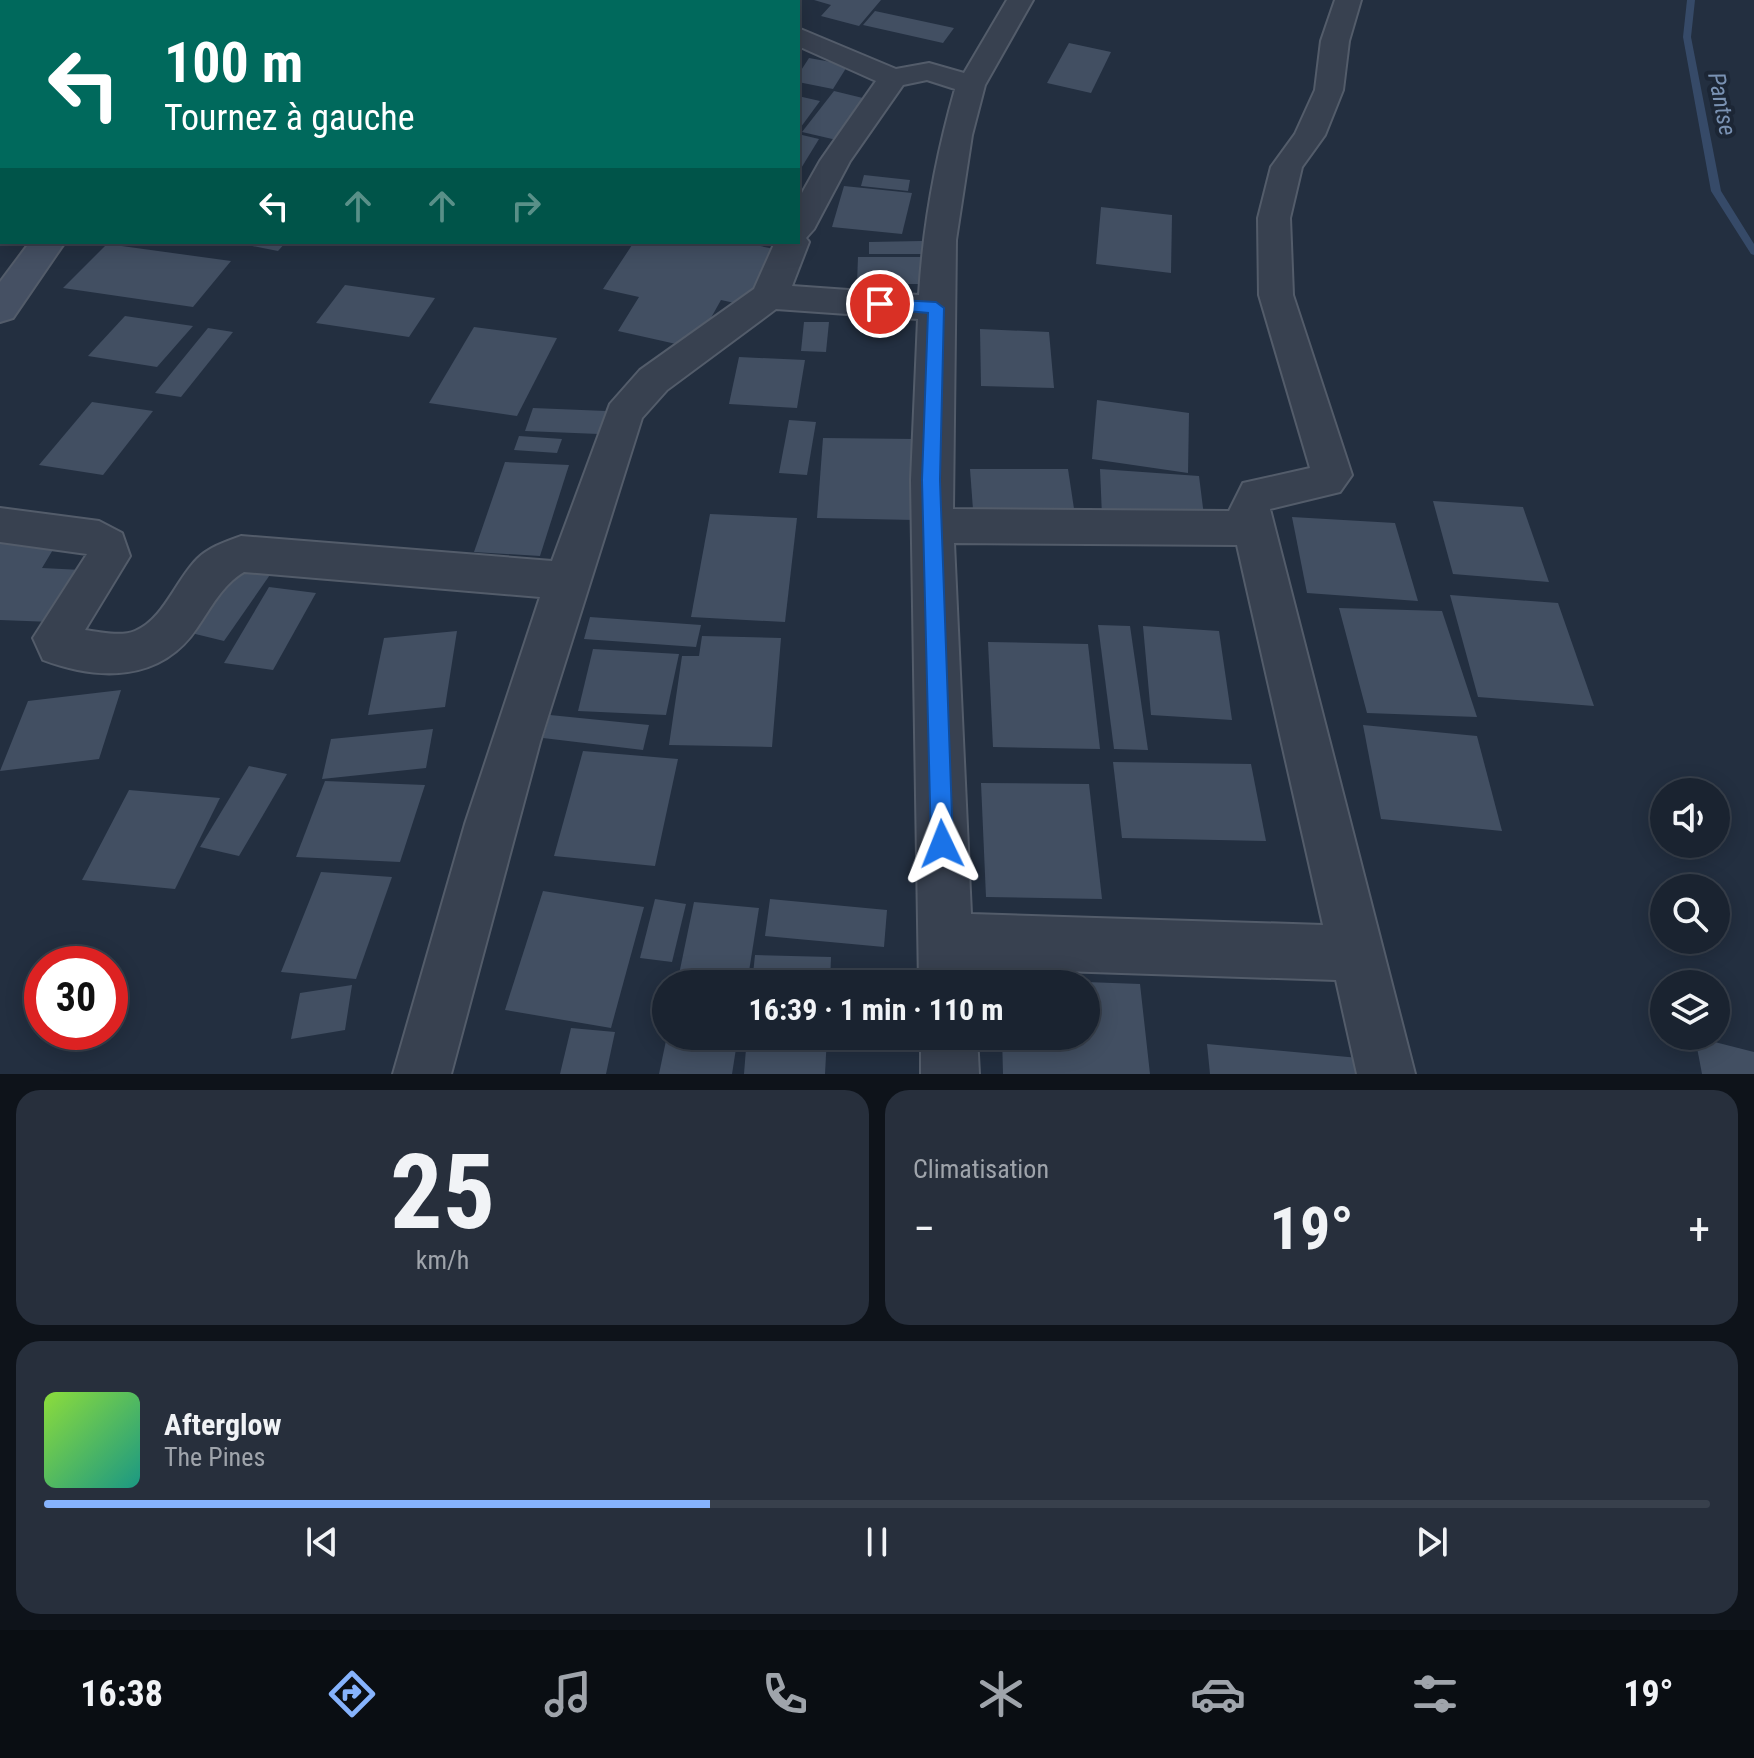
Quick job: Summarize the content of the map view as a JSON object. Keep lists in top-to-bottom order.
{
  "water": ["Pantse"],
  "page": {
    "turn": ["100 m", "Tournez à gauche"],
    "limit": "30",
    "trip": "16:39 · 1 min · 110 m",
    "tile": [
      ["25", "km/h"],
      "Climatisation"
    ],
    "heat": ["−", "19°", "+"],
    "song": ["Afterglow", "The Pines"],
    "tabs": ["16:38", "19°"]
  }
}
